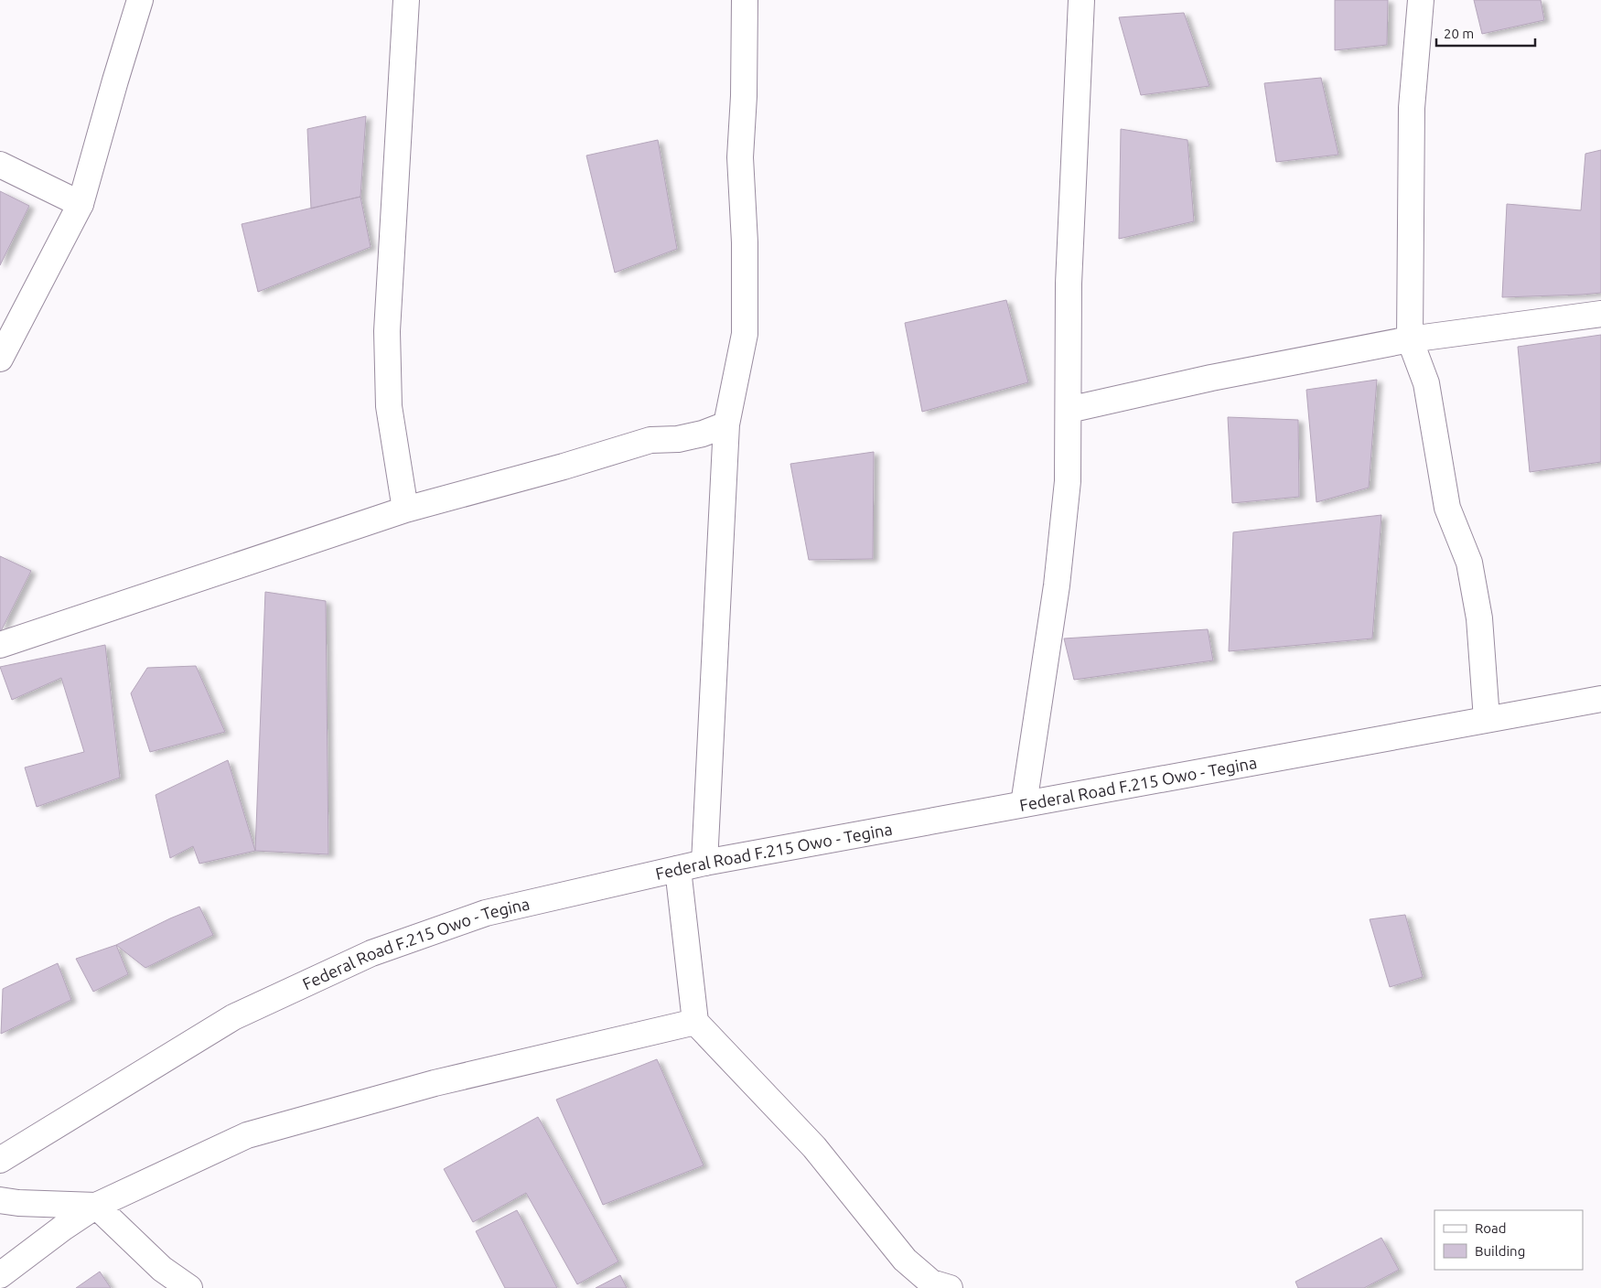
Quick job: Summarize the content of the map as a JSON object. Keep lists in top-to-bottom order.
{
  "streets": {
    "street": ["Federal Road F.215 Owo - Tegina"]
  },
  "legend": ["Road", "Building"],
  "scale_bar": "20 m"
}
